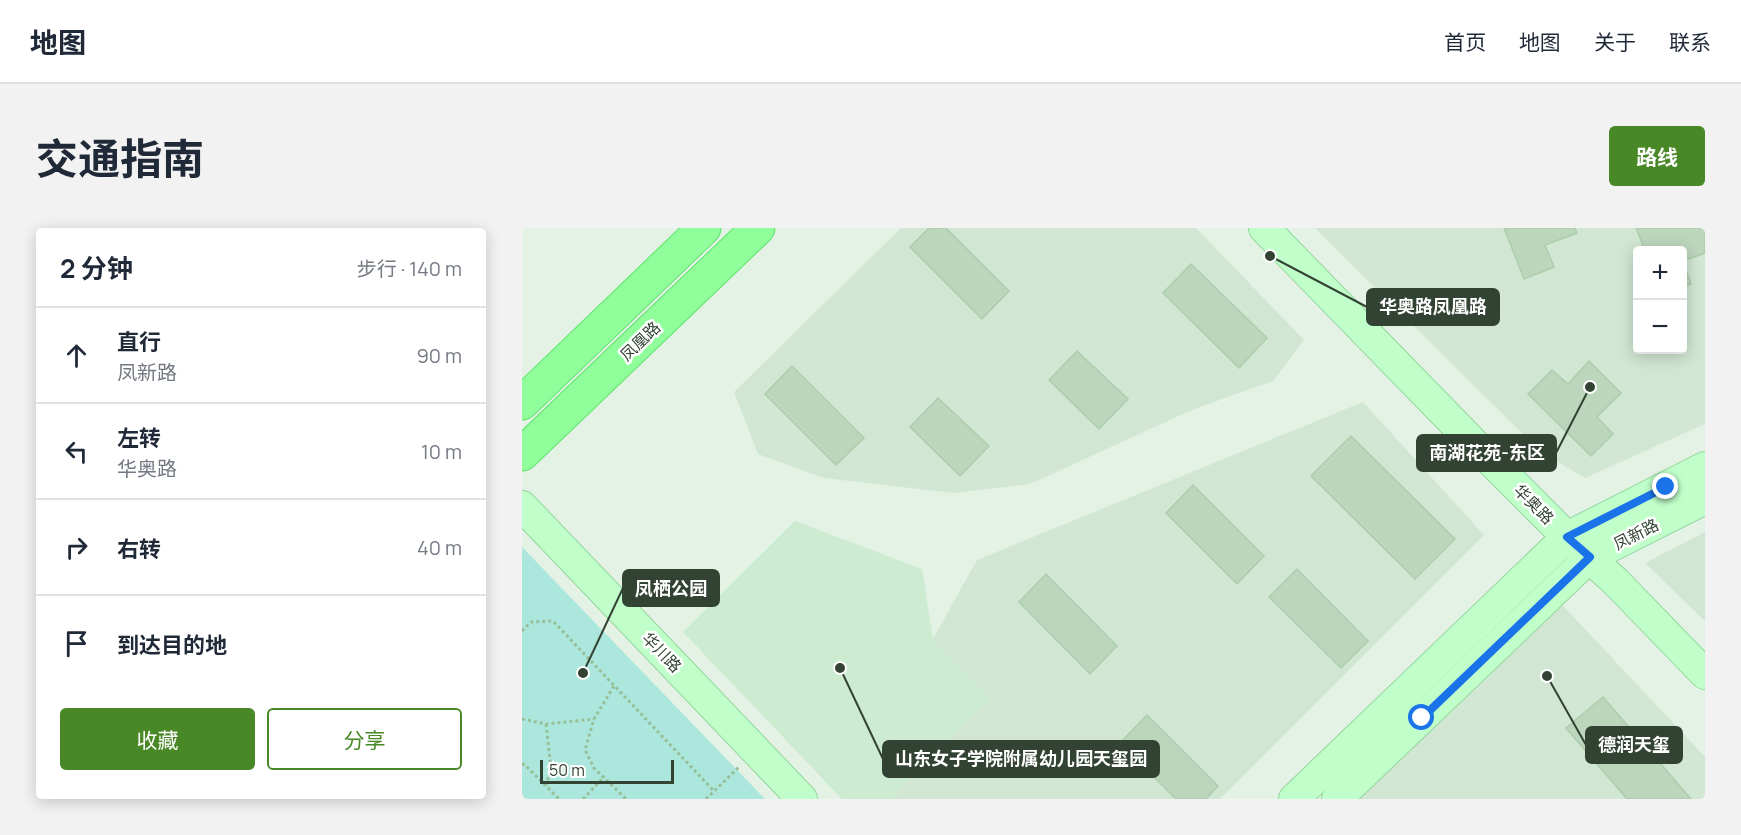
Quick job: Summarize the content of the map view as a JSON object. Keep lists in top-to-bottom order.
{
  "streets": {
    "main road": ["凤凰路"],
    "street": ["华奥路", "凤新路", "华川路"]
  },
  "crossings": [
    ["华奥路", "凤新路"]
  ],
  "places": [
    "华奥路凤凰路",
    "南湖花苑-东区",
    "山东女子学院附属幼儿园天玺园",
    "凤栖公园",
    "德润天玺"
  ],
  "scale_bar": "50 m",
  "page": {
    "header": "地图",
    "nav": [
      "首页",
      "地图",
      "关于",
      "联系"
    ],
    "title": "交通指南",
    "buttons": [
      "路线",
      ["收藏", "分享"]
    ],
    "heading": ["2 分钟", "步行 · 140 m"],
    "map_buttons": ["+", "−"],
    "list": [
      ["直行", "凤新路", "90 m"],
      ["左转", "华奥路", "10 m"],
      ["右转", "40 m"],
      "到达目的地"
    ],
    "scale": "50 m"
  }
}
